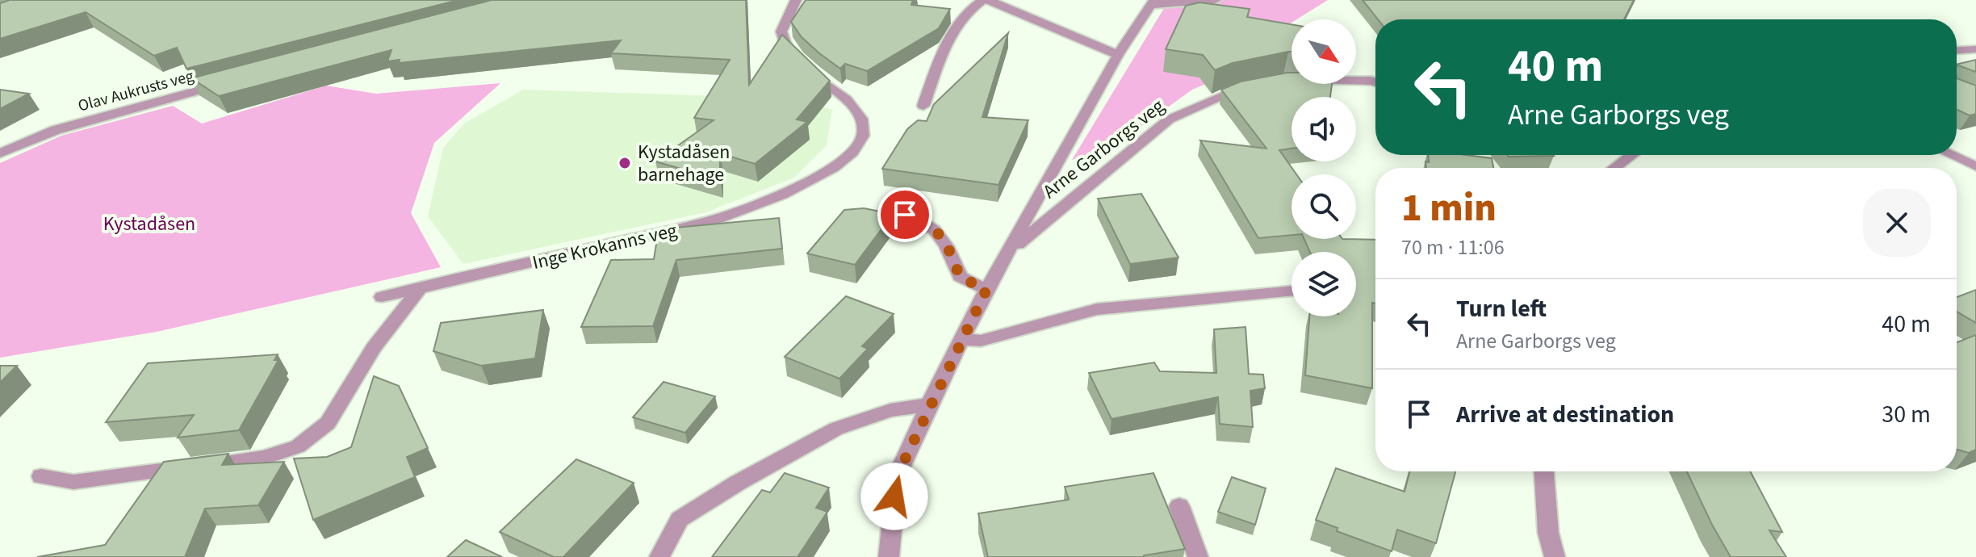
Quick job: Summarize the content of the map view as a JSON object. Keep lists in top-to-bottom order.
{
  "streets": {
    "street": ["Olav Aukrusts veg", "Arne Garborgs veg", "Inge Krokanns veg"]
  },
  "parks": ["Kystadåsen"],
  "places": ["Kystadåsen barnehage"],
  "north": "bottom right",
  "page": {
    "turn": ["40 m", "Arne Garborgs veg"],
    "heading": ["1 min", "70 m · 11:06"],
    "list": [
      {
        "name": "Turn left",
        "note": "Arne Garborgs veg",
        "value": "40 m"
      },
      {
        "name": "Arrive at destination",
        "value": "30 m"
      }
    ]
  }
}
